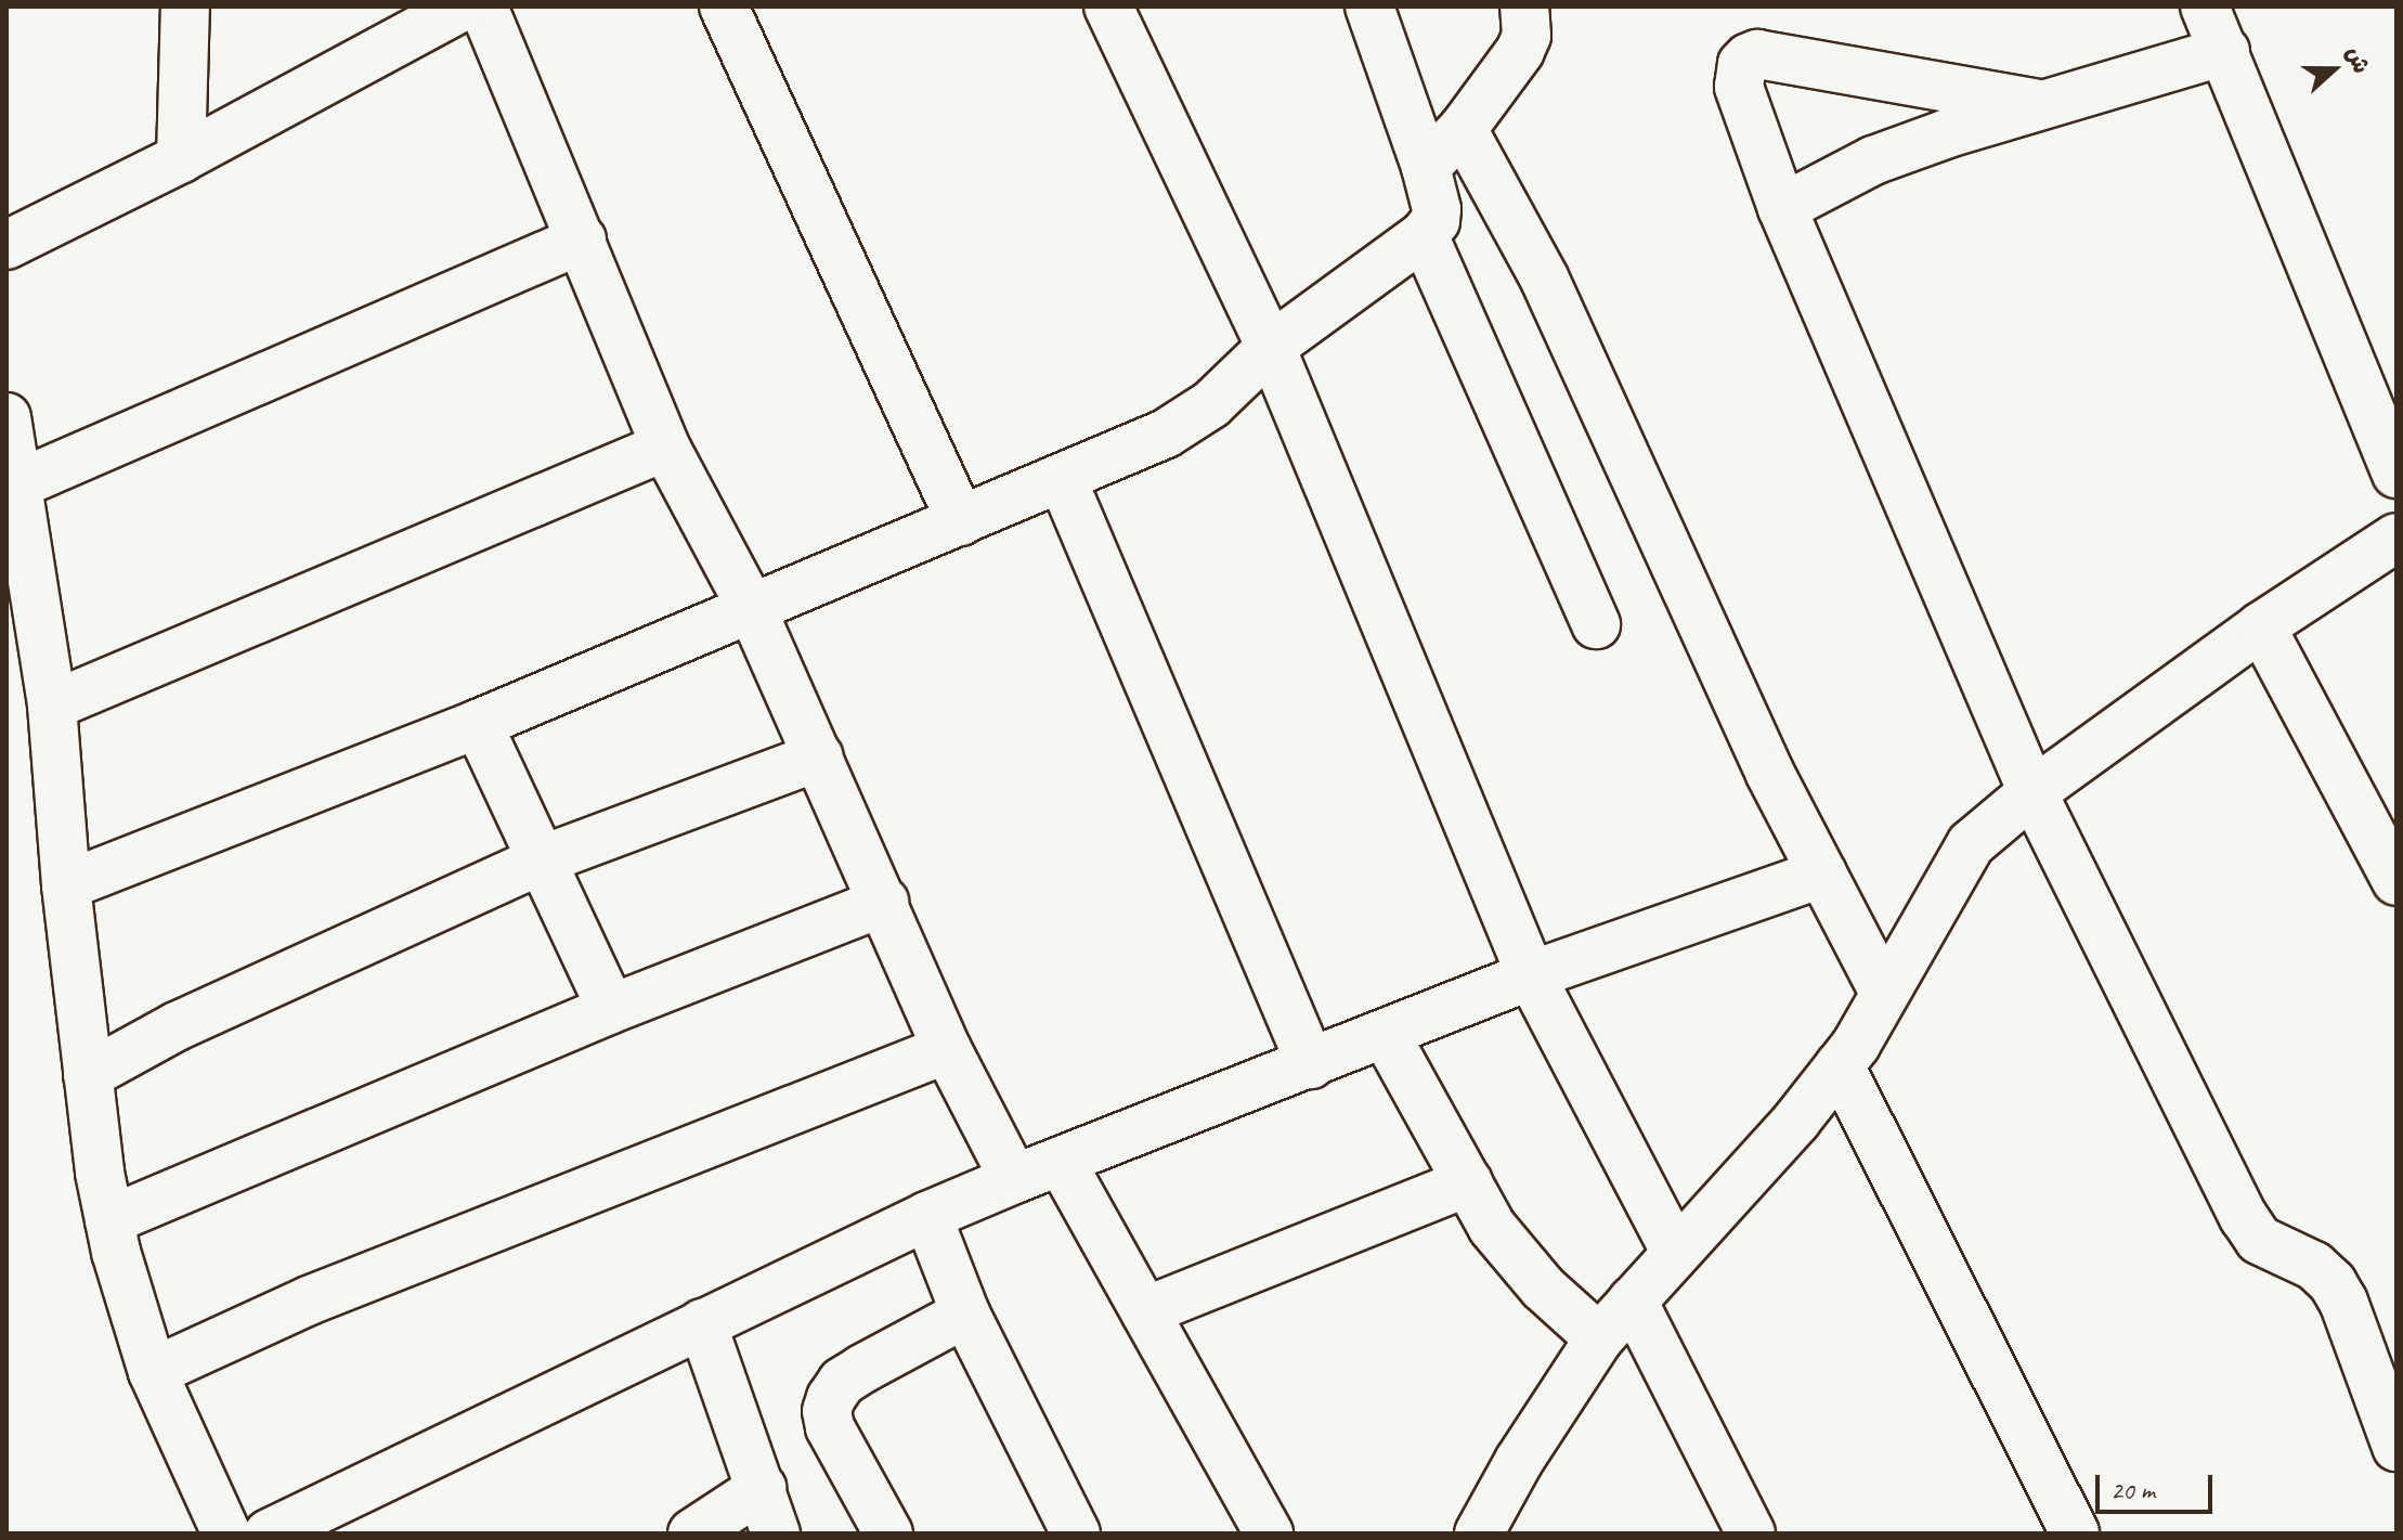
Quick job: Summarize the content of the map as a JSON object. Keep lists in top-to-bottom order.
{
  "scale_bar": "20 m",
  "north": "right"
}
